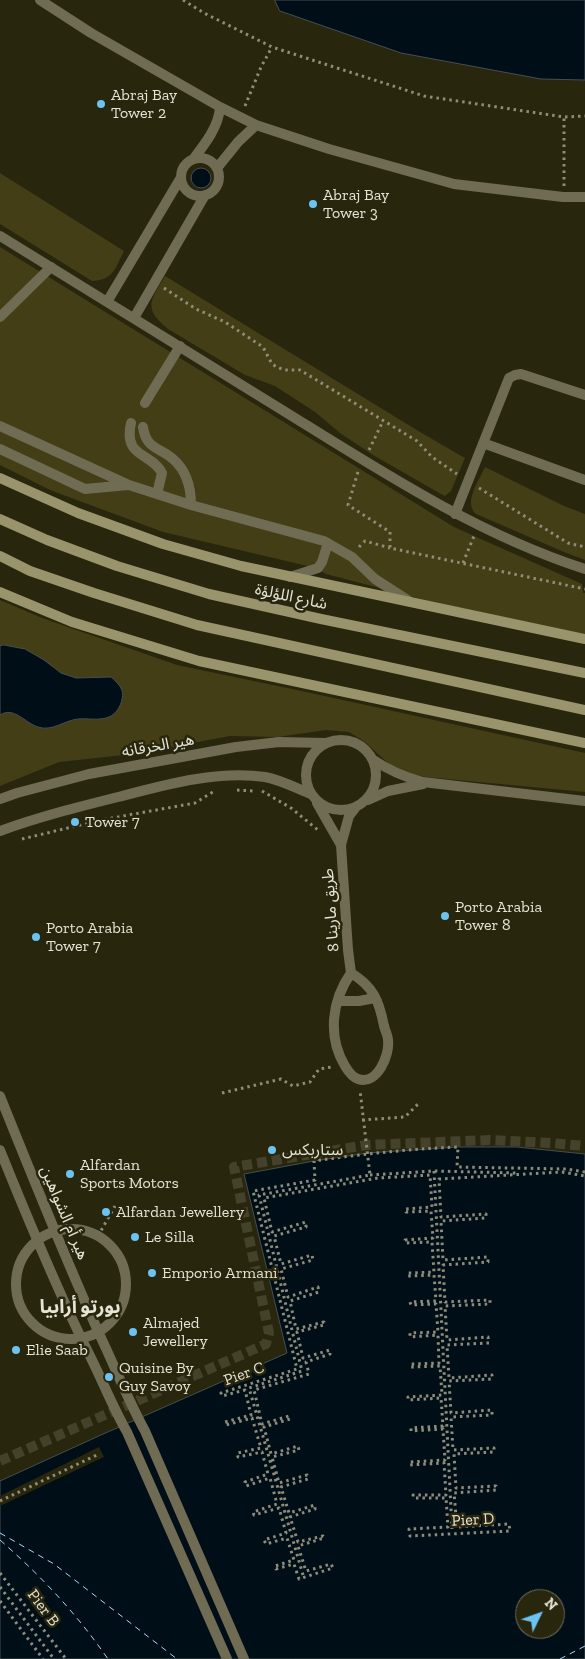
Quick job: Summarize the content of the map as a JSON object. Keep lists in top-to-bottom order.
{
  "streets": {
    "main road": ["شارع اللؤلؤة"],
    "street": ["هير الخرقانه", "طريق مارينا 8", "هير أم الشواهين"],
    "path": ["Pier C", "Pier D", "Pier B"]
  },
  "crossings": [
    ["هير الخرقانه", "طريق مارينا 8"],
    ["Pier C", "Pier D"]
  ],
  "districts": ["بورتو أرابيا"],
  "places": [
    "Abraj Bay Tower 2",
    "Abraj Bay Tower 3",
    "Tower 7",
    "Porto Arabia Tower 8",
    "Porto Arabia Tower 7",
    "ستاربكس",
    "Alfardan Sports Motors",
    "Alfardan Jewellery",
    "Le Silla",
    "Emporio Armani",
    "Almajed Jewellery",
    "Elie Saab",
    "Quisine By Guy Savoy"
  ],
  "north": "top right"
}
